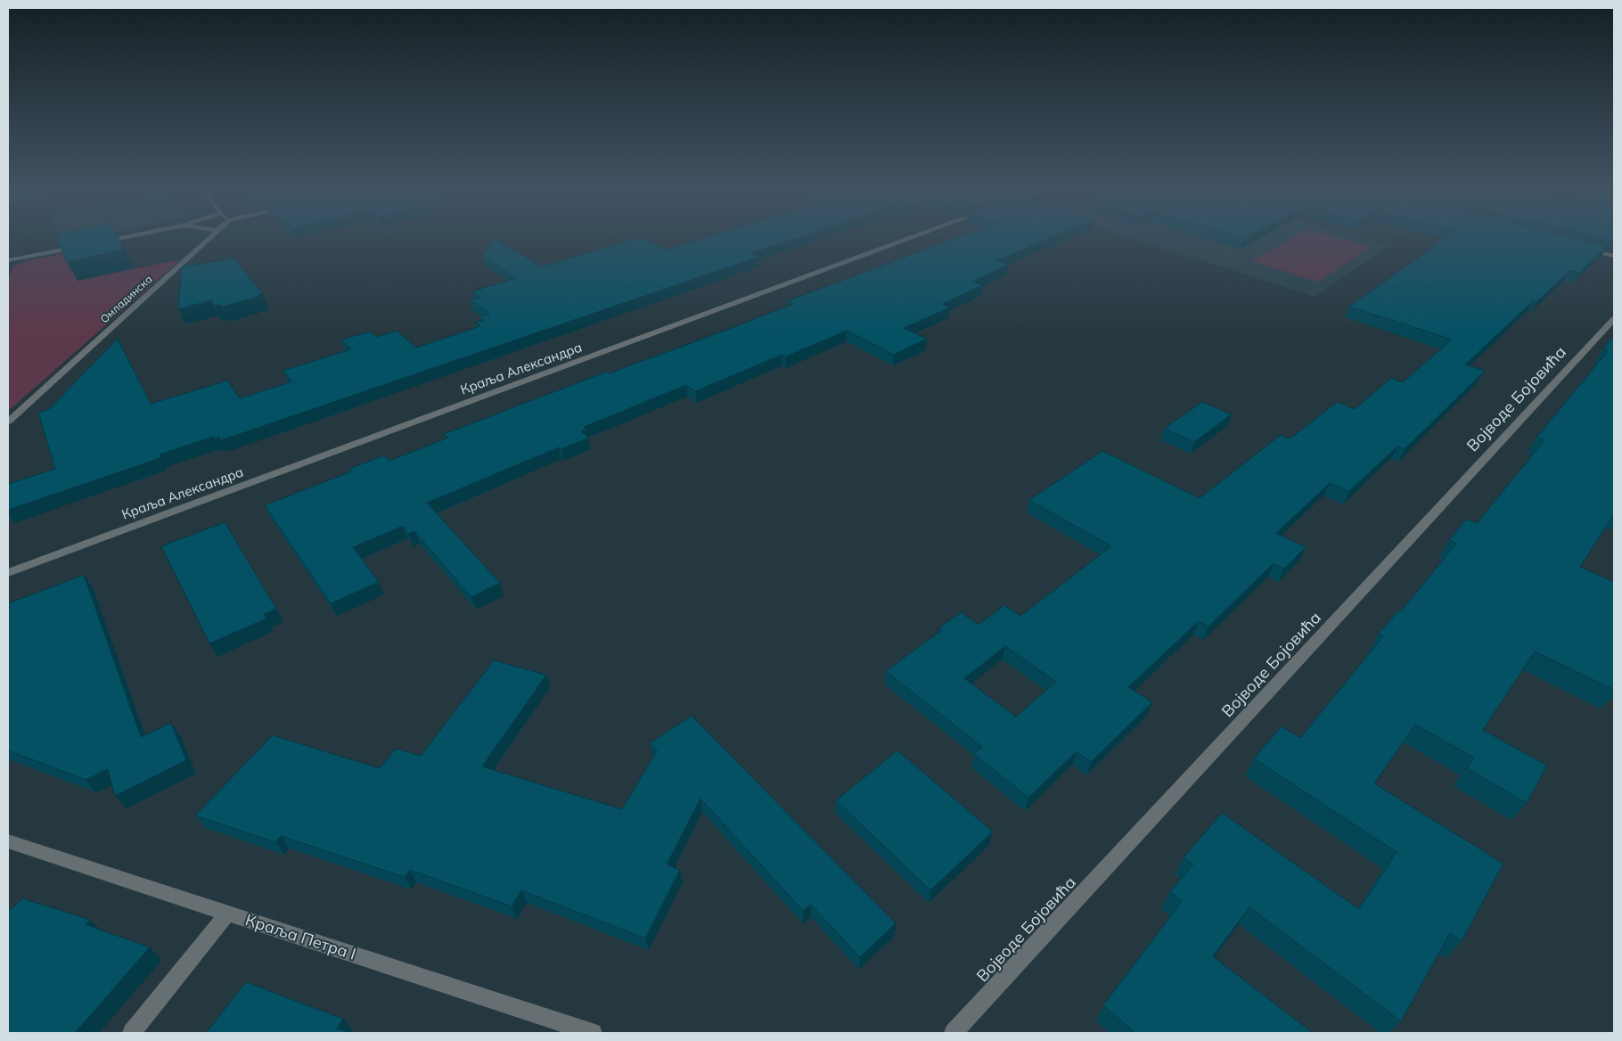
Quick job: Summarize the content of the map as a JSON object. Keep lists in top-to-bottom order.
{
  "streets": {
    "street": [
      "Омладинска",
      "Краља Александра",
      "Војводе Бојовића",
      "Краља Петра I"
    ]
  }
}
